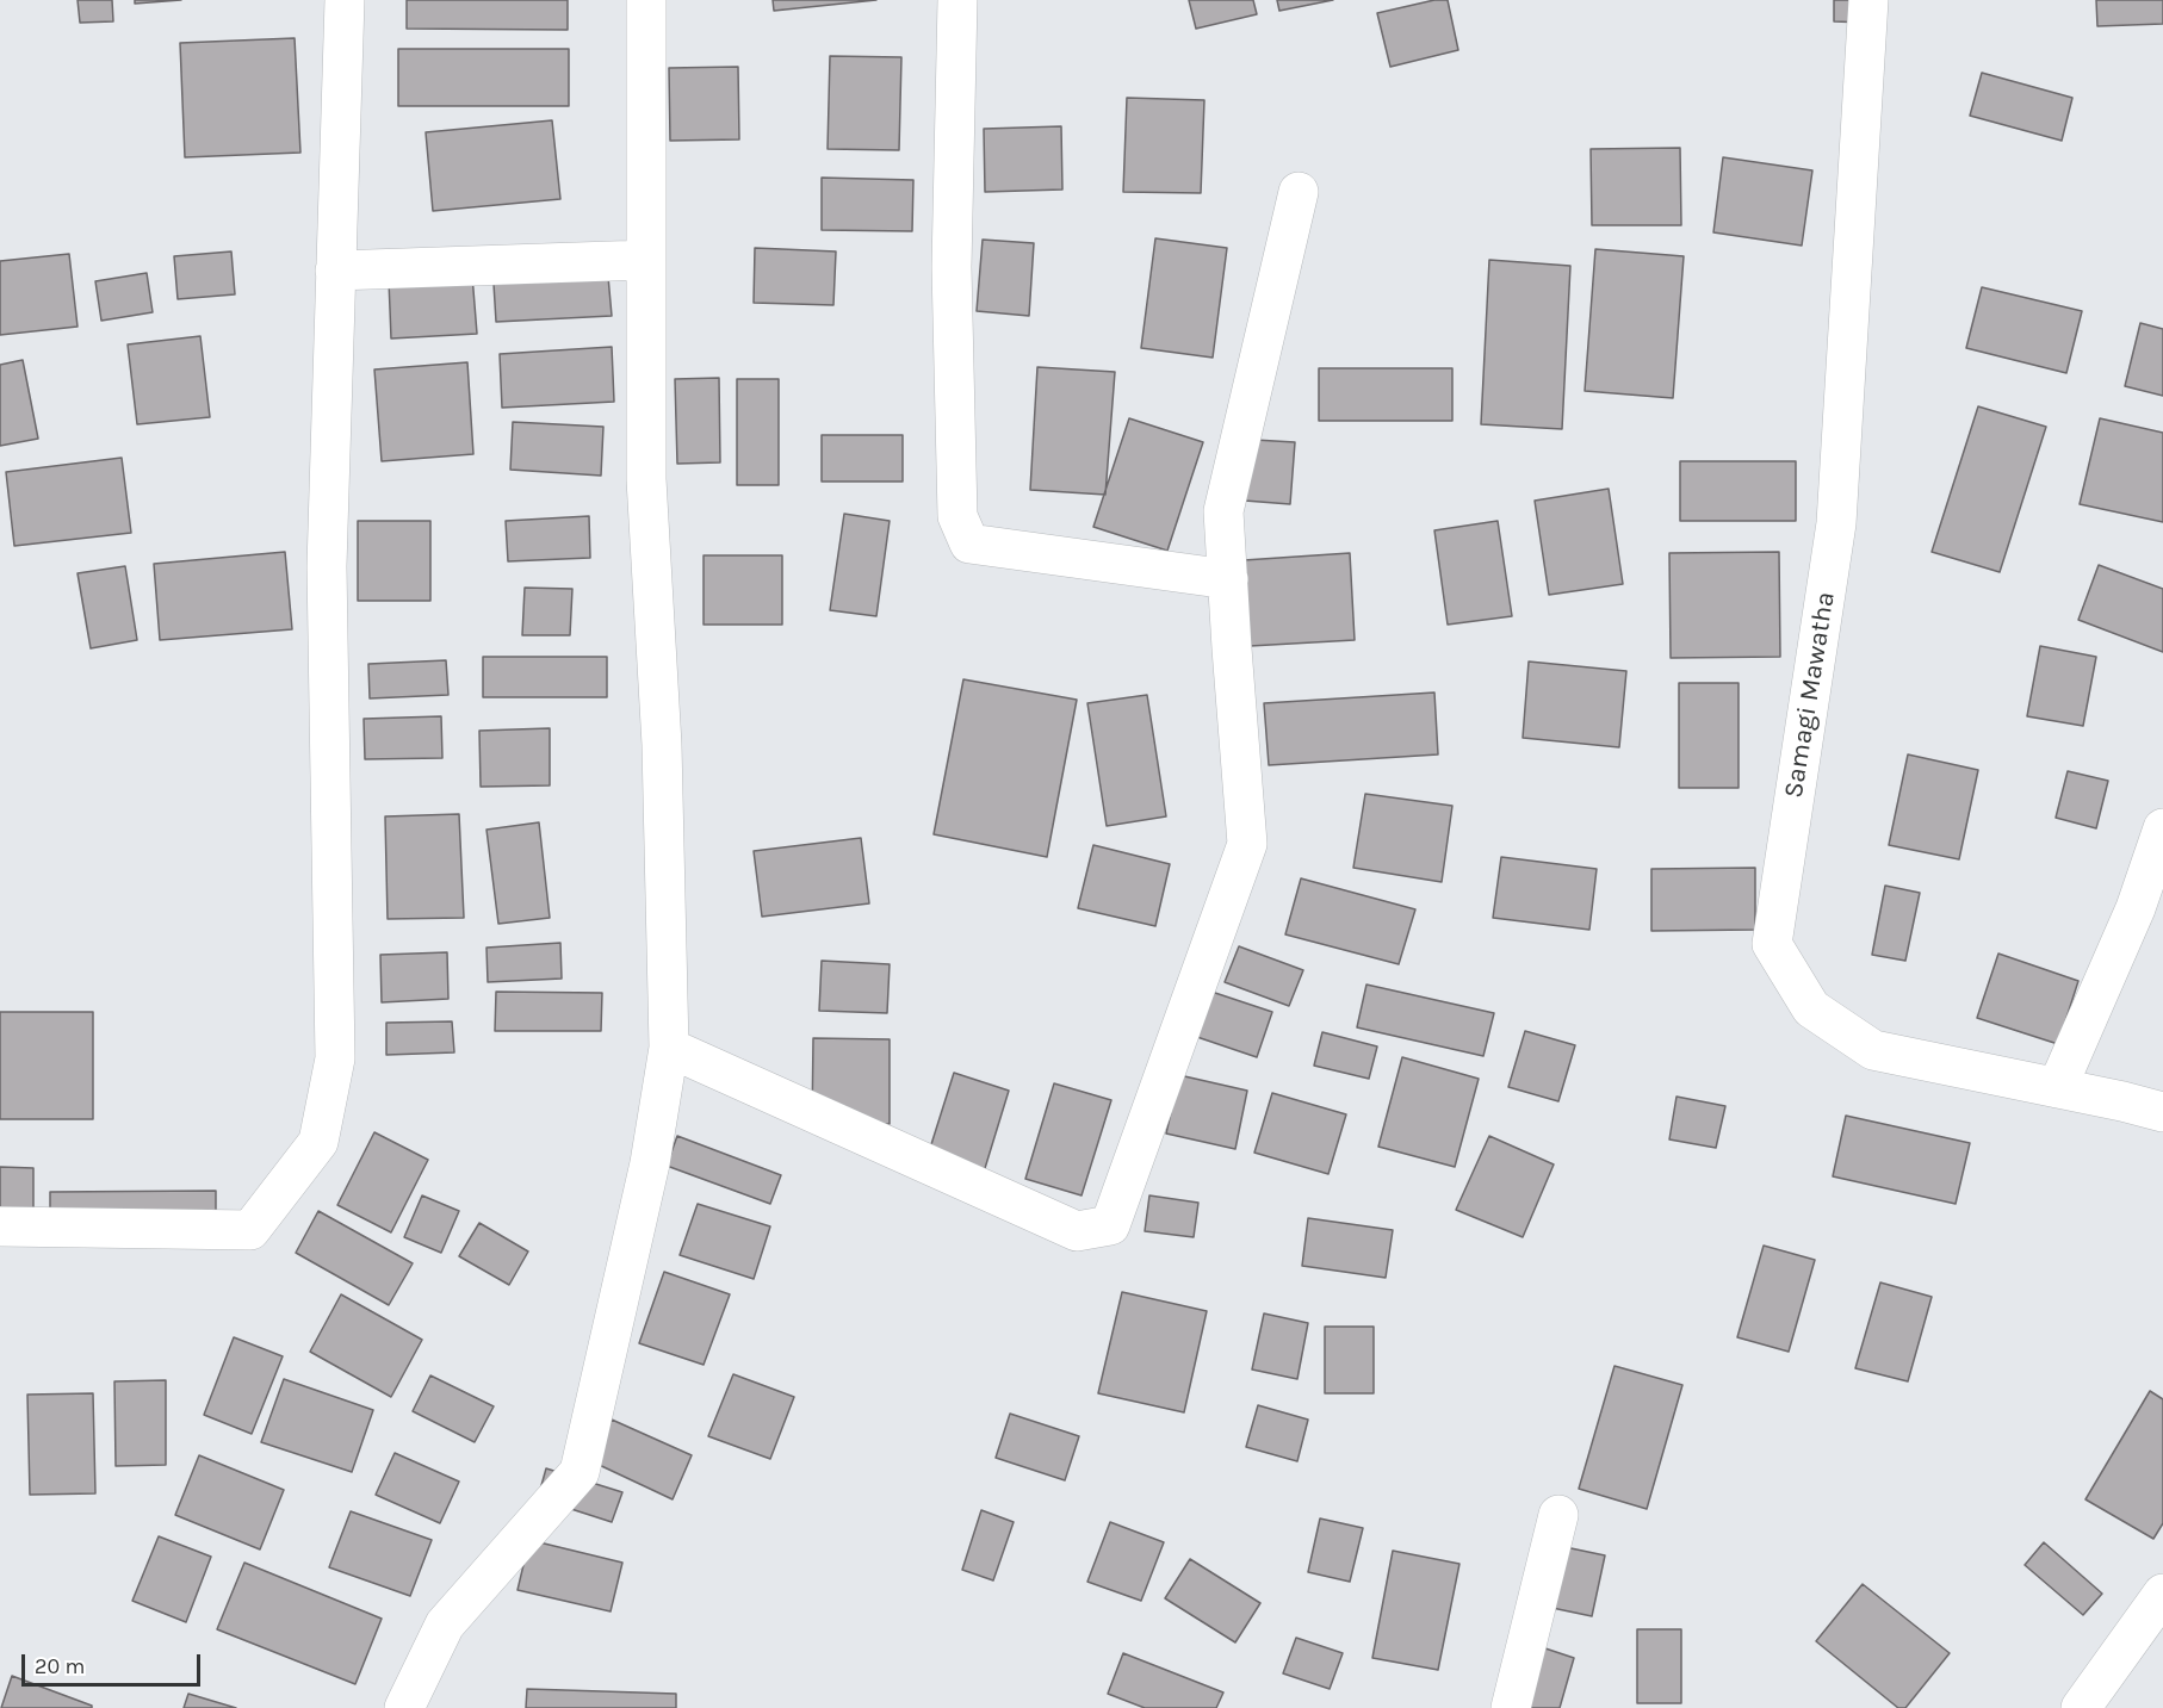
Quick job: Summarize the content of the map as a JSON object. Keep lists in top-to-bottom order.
{
  "streets": {
    "street": ["Samagi Mawatha"]
  },
  "scale_bar": "20 m"
}
